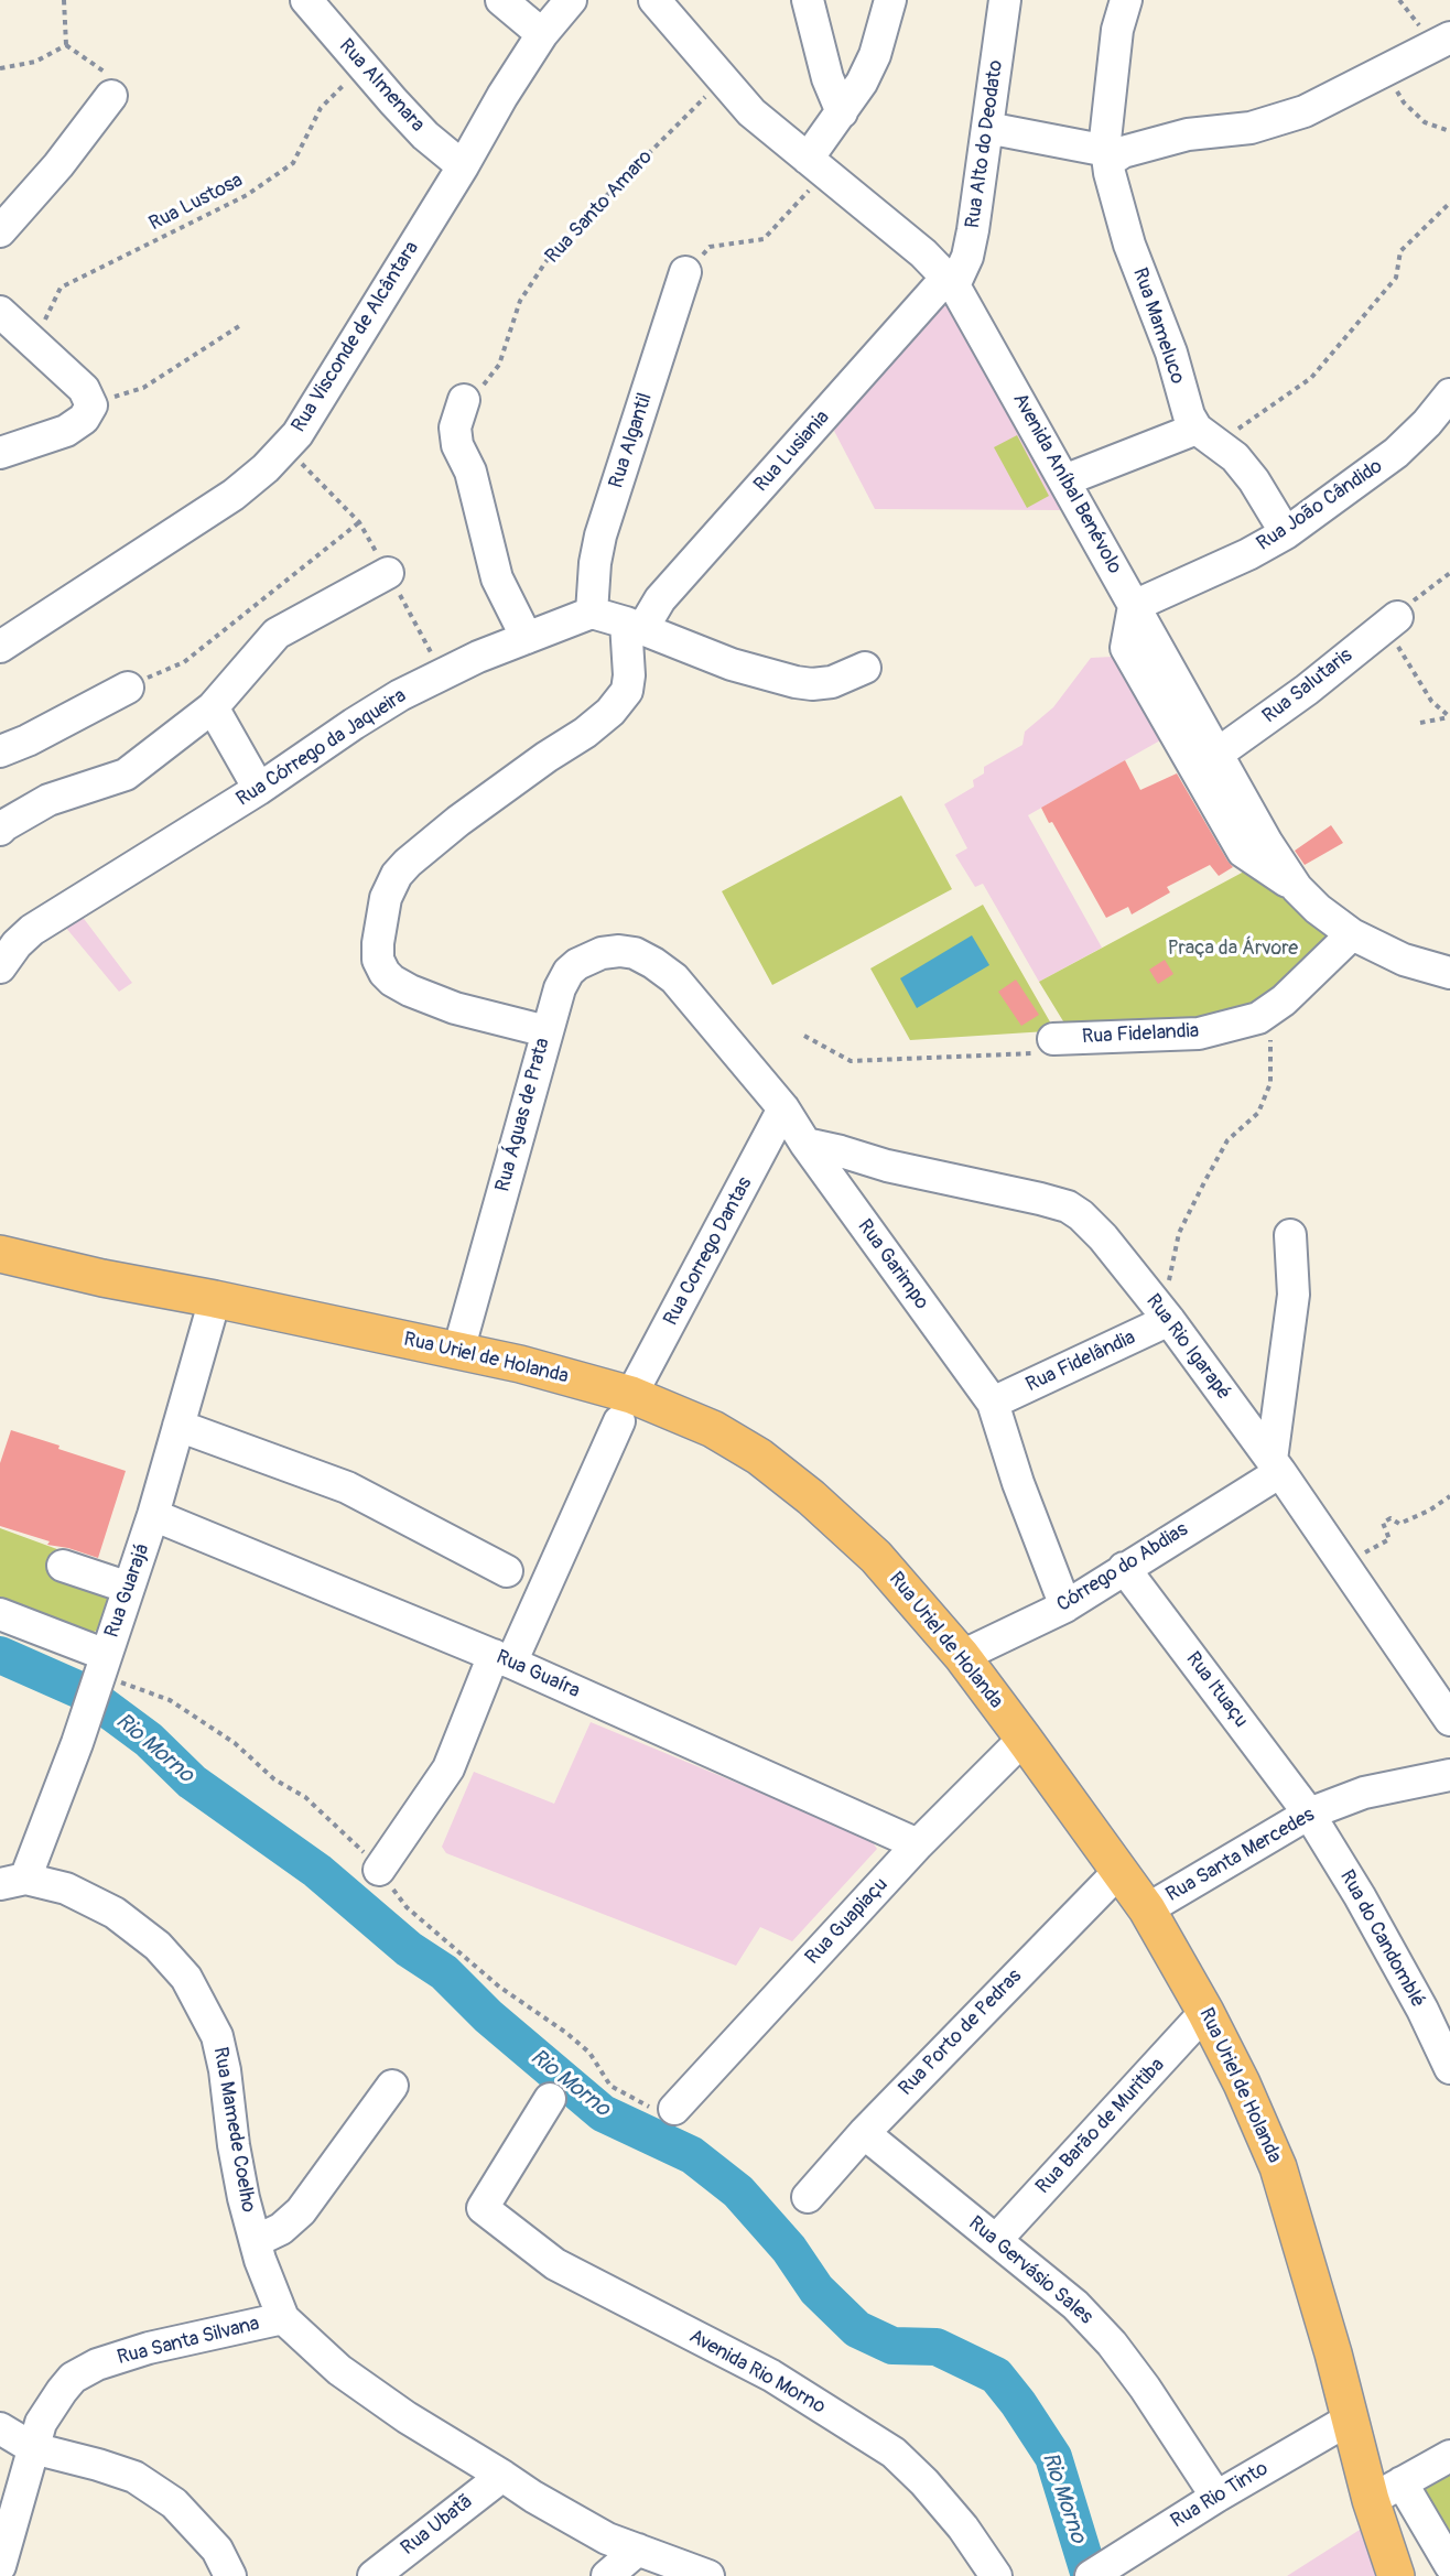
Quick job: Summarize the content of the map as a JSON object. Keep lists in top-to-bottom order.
{
  "streets": {
    "main road": ["Rua Uriel de Holanda"],
    "street": [
      "Rua Almenara",
      "Rua Alto do Deodato",
      "Rua Mameluco",
      "Rua Visconde de Alcântara",
      "Rua Algantil",
      "Rua Lusiania",
      "Avenida Aníbal Benévolo",
      "Rua João Cândido",
      "Rua Salutaris",
      "Rua Córrego da Jaqueira",
      "Rua Fidelandia",
      "Rua Águas de Prata",
      "Rua Corrego Dantas",
      "Rua Garimpo",
      "Rua Rio Igarapé",
      "Rua Fidelândia",
      "Córrego do Abdias",
      "Rua Guarajá",
      "Rua Guaíra",
      "Rua Ituaçu",
      "Rua Santa Mercedes",
      "Rua Guapiaçu",
      "Rua do Candomblé",
      "Rua Porto de Pedras",
      "Rua Barão de Muritiba",
      "Rua Mamede Coelho",
      "Rua Gervásio Sales",
      "Rua Santa Silvana",
      "Avenida Rio Morno",
      "Rua Rio Tinto",
      "Rua Ubatã"
    ],
    "path": ["Rua Lustosa", "Rua Santo Amaro"]
  },
  "crossings": [
    ["Rua Almenara", "Rua Lustosa"],
    ["Rua Almenara", "Rua Visconde de Alcântara"],
    ["Rua Alto do Deodato", "Rua Lusiania"],
    ["Rua Alto do Deodato", "Avenida Aníbal Benévolo"],
    ["Rua Santo Amaro", "Avenida Aníbal Benévolo"],
    ["Rua Algantil", "Rua Córrego da Jaqueira"],
    ["Rua Lusiania", "Avenida Aníbal Benévolo"],
    ["Avenida Aníbal Benévolo", "Rua João Cândido"],
    ["Avenida Aníbal Benévolo", "Rua Salutaris"],
    ["Avenida Aníbal Benévolo", "Rua Fidelandia"],
    ["Rua Águas de Prata", "Rua Garimpo"],
    ["Rua Águas de Prata", "Rua Uriel de Holanda"],
    ["Rua Corrego Dantas", "Rua Garimpo"],
    ["Rua Corrego Dantas", "Rua Uriel de Holanda"],
    ["Rua Corrego Dantas", "Rua Guaíra"],
    ["Rua Garimpo", "Rua Rio Igarapé"],
    ["Rua Garimpo", "Rua Fidelândia"],
    ["Rua Garimpo", "Córrego do Abdias"],
    ["Rua Rio Igarapé", "Rua Fidelândia"],
    ["Rua Rio Igarapé", "Córrego do Abdias"],
    ["Rua Uriel de Holanda", "Córrego do Abdias"],
    ["Rua Uriel de Holanda", "Rua Guarajá"],
    ["Rua Uriel de Holanda", "Rua Santa Mercedes"],
    ["Rua Uriel de Holanda", "Rua Guapiaçu"],
    ["Rua Uriel de Holanda", "Rua Porto de Pedras"],
    ["Rua Uriel de Holanda", "Rua Barão de Muritiba"],
    ["Rua Uriel de Holanda", "Rua Rio Tinto"],
    ["Córrego do Abdias", "Rua Ituaçu"],
    ["Rua Guarajá", "Rua Guaíra"],
    ["Rua Guarajá", "Rua Mamede Coelho"],
    ["Rua Guaíra", "Rua Guapiaçu"],
    ["Rua Ituaçu", "Rua Santa Mercedes"],
    ["Rua Ituaçu", "Rua do Candomblé"],
    ["Rua Santa Mercedes", "Rua do Candomblé"],
    ["Rua Porto de Pedras", "Rua Gervásio Sales"],
    ["Rua Barão de Muritiba", "Rua Gervásio Sales"],
    ["Rua Mamede Coelho", "Rua Santa Silvana"],
    ["Rua Mamede Coelho", "Rua Ubatã"],
    ["Rua Gervásio Sales", "Rua Rio Tinto"]
  ],
  "water": ["Rio Morno"],
  "parks": ["Praça da Árvore"]
}
